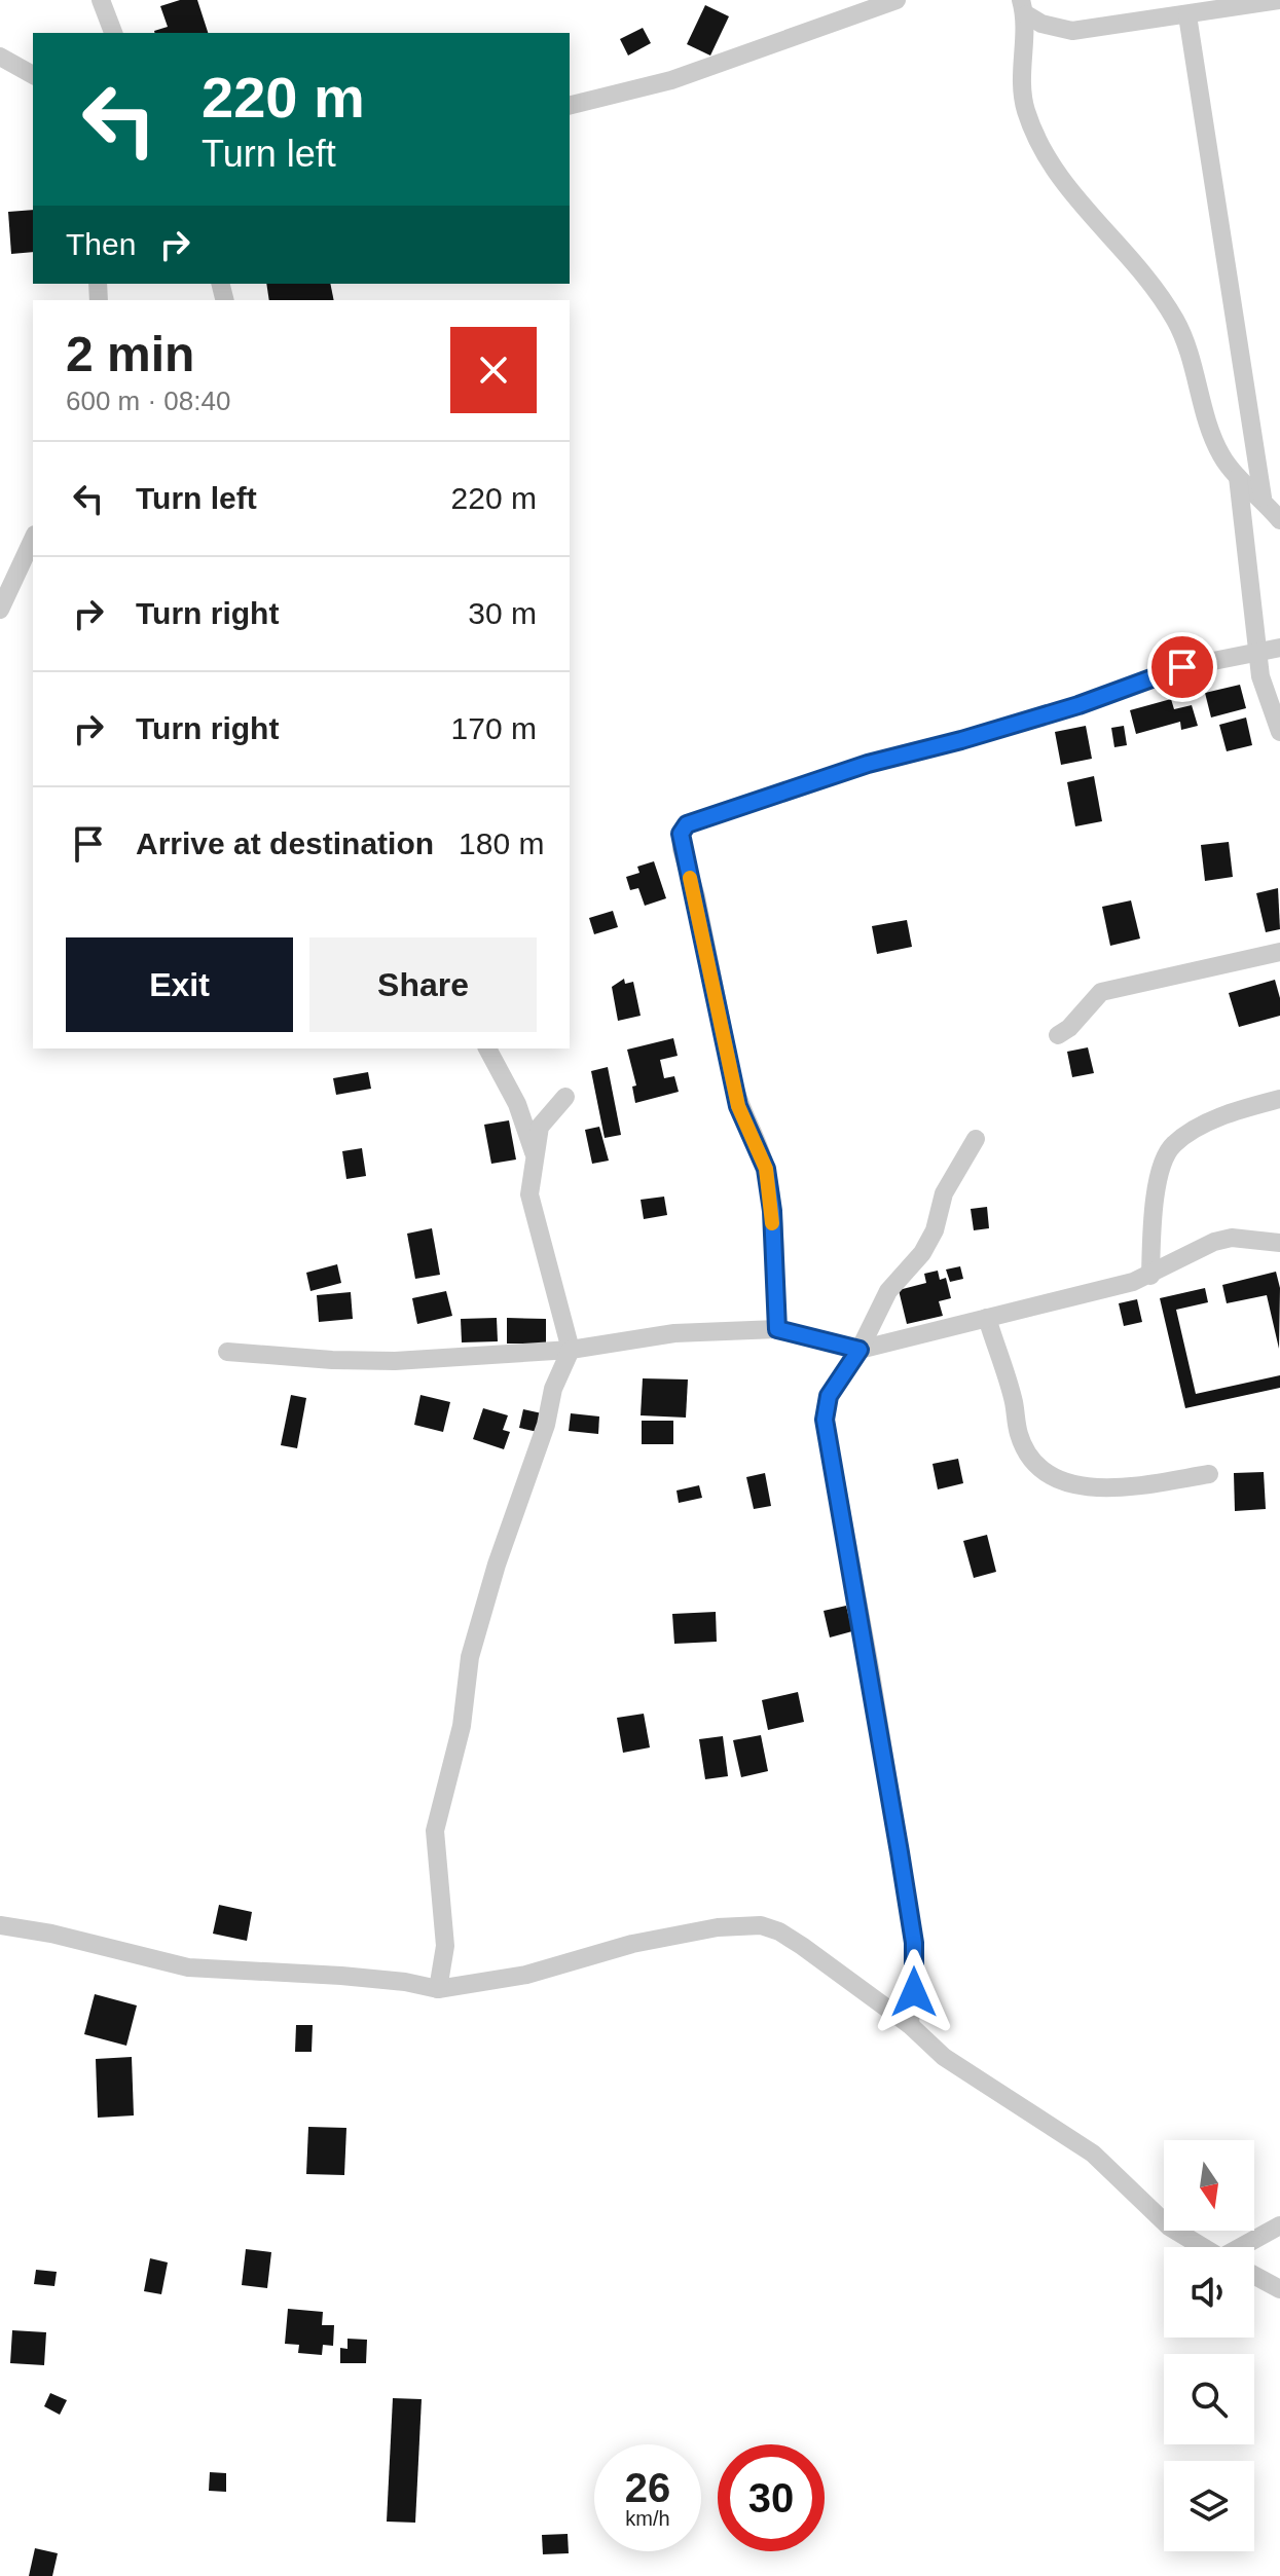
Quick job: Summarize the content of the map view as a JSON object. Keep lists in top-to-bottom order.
{
  "north": "bottom",
  "page": {
    "turn": ["220 m", "Turn left"],
    "then": "Then",
    "heading": ["2 min", "600 m · 08:40"],
    "list": [
      {
        "name": "Turn left",
        "value": "220 m"
      },
      {
        "name": "Turn right",
        "value": "30 m"
      },
      {
        "name": "Turn right",
        "value": "170 m"
      },
      {
        "name": "Arrive at destination",
        "value": "180 m"
      }
    ],
    "buttons": ["Exit", "Share"],
    "speed": "26 km/h",
    "limit": "30"
  }
}
